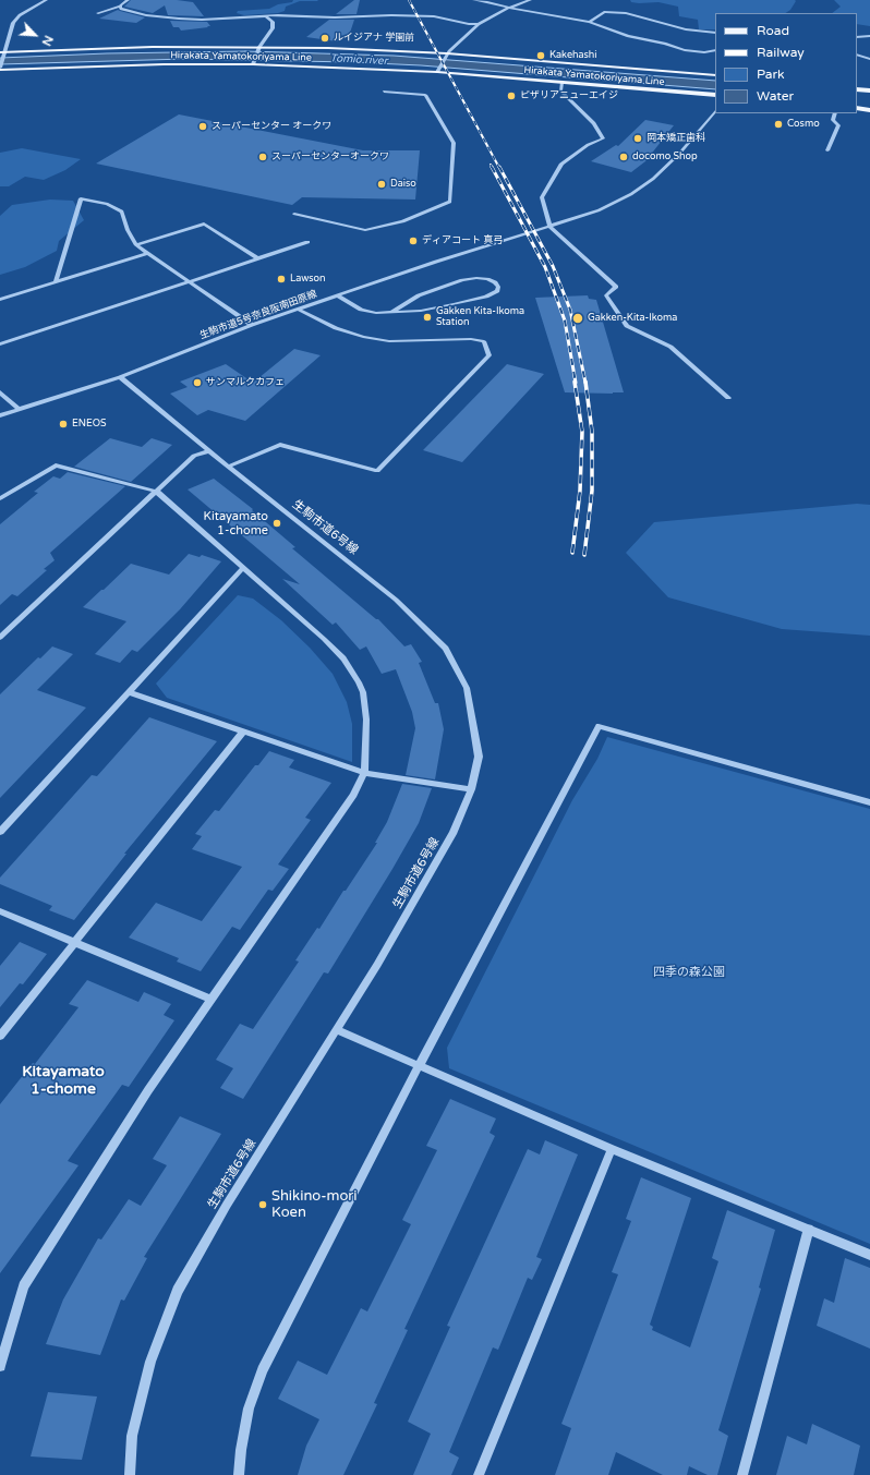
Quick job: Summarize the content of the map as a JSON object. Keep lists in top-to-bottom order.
{
  "streets": {
    "main road": ["Hirakata Yamatokoriyama Line"],
    "street": ["生駒市道5号奈良阪南田原線", "生駒市道6号線"]
  },
  "crossings": [
    ["生駒市道5号奈良阪南田原線", "生駒市道6号線"]
  ],
  "districts": ["Kitayamato 1-chome"],
  "water": ["Tomio river"],
  "parks": ["四季の森公園"],
  "places": [
    "ルイジアナ 学園前",
    "Kakehashi",
    "ピザリアニューエイジ",
    "Cosmo",
    "スーパーセンター オークワ",
    "岡本矯正歯科",
    "スーパーセンターオークワ",
    "docomo Shop",
    "Daiso",
    "ディアコート 真弓",
    "Lawson",
    "Gakken Kita-Ikoma Station",
    "Gakken-Kita-Ikoma",
    "サンマルクカフェ",
    "ENEOS",
    "Kitayamato 1-chome",
    "Shikino-mori Koen"
  ],
  "legend": [
    "Road",
    "Railway",
    "Park",
    "Water"
  ],
  "north": "bottom right"
}
